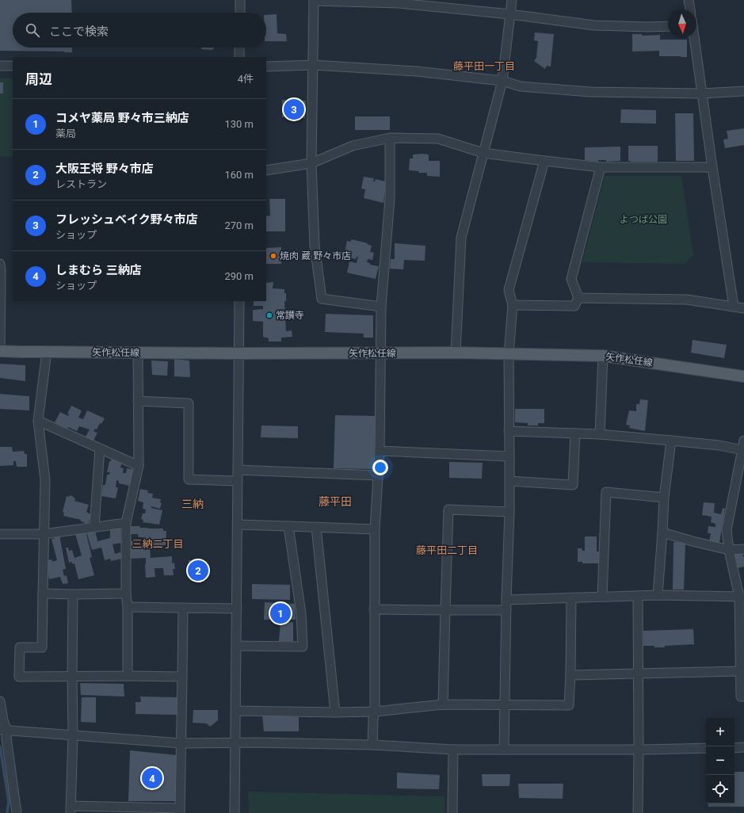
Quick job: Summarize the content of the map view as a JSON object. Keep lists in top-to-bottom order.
{
  "streets": {
    "main road": ["矢作松任線"]
  },
  "districts": [
    "藤平田一丁目",
    "藤平田",
    "三納",
    "三納二丁目",
    "藤平田二丁目"
  ],
  "parks": ["よつば公園"],
  "places": ["焼肉 蔵 野々市店", "常讃寺"],
  "north": "bottom",
  "page": {
    "search": "ここで検索",
    "heading": ["周辺", "4件"],
    "pins": [
      "3",
      "2",
      "1",
      "4"
    ],
    "list": [
      {
        "mark": "1",
        "name": "コメヤ薬局 野々市三納店",
        "note": "薬局",
        "value": "130 m"
      },
      {
        "mark": "2",
        "name": "大阪王将 野々市店",
        "note": "レストラン",
        "value": "160 m"
      },
      {
        "mark": "3",
        "name": "フレッシュベイク野々市店",
        "note": "ショップ",
        "value": "270 m"
      },
      {
        "mark": "4",
        "name": "しまむら 三納店",
        "note": "ショップ",
        "value": "290 m"
      }
    ],
    "map_buttons": ["+", "−"]
  }
}
